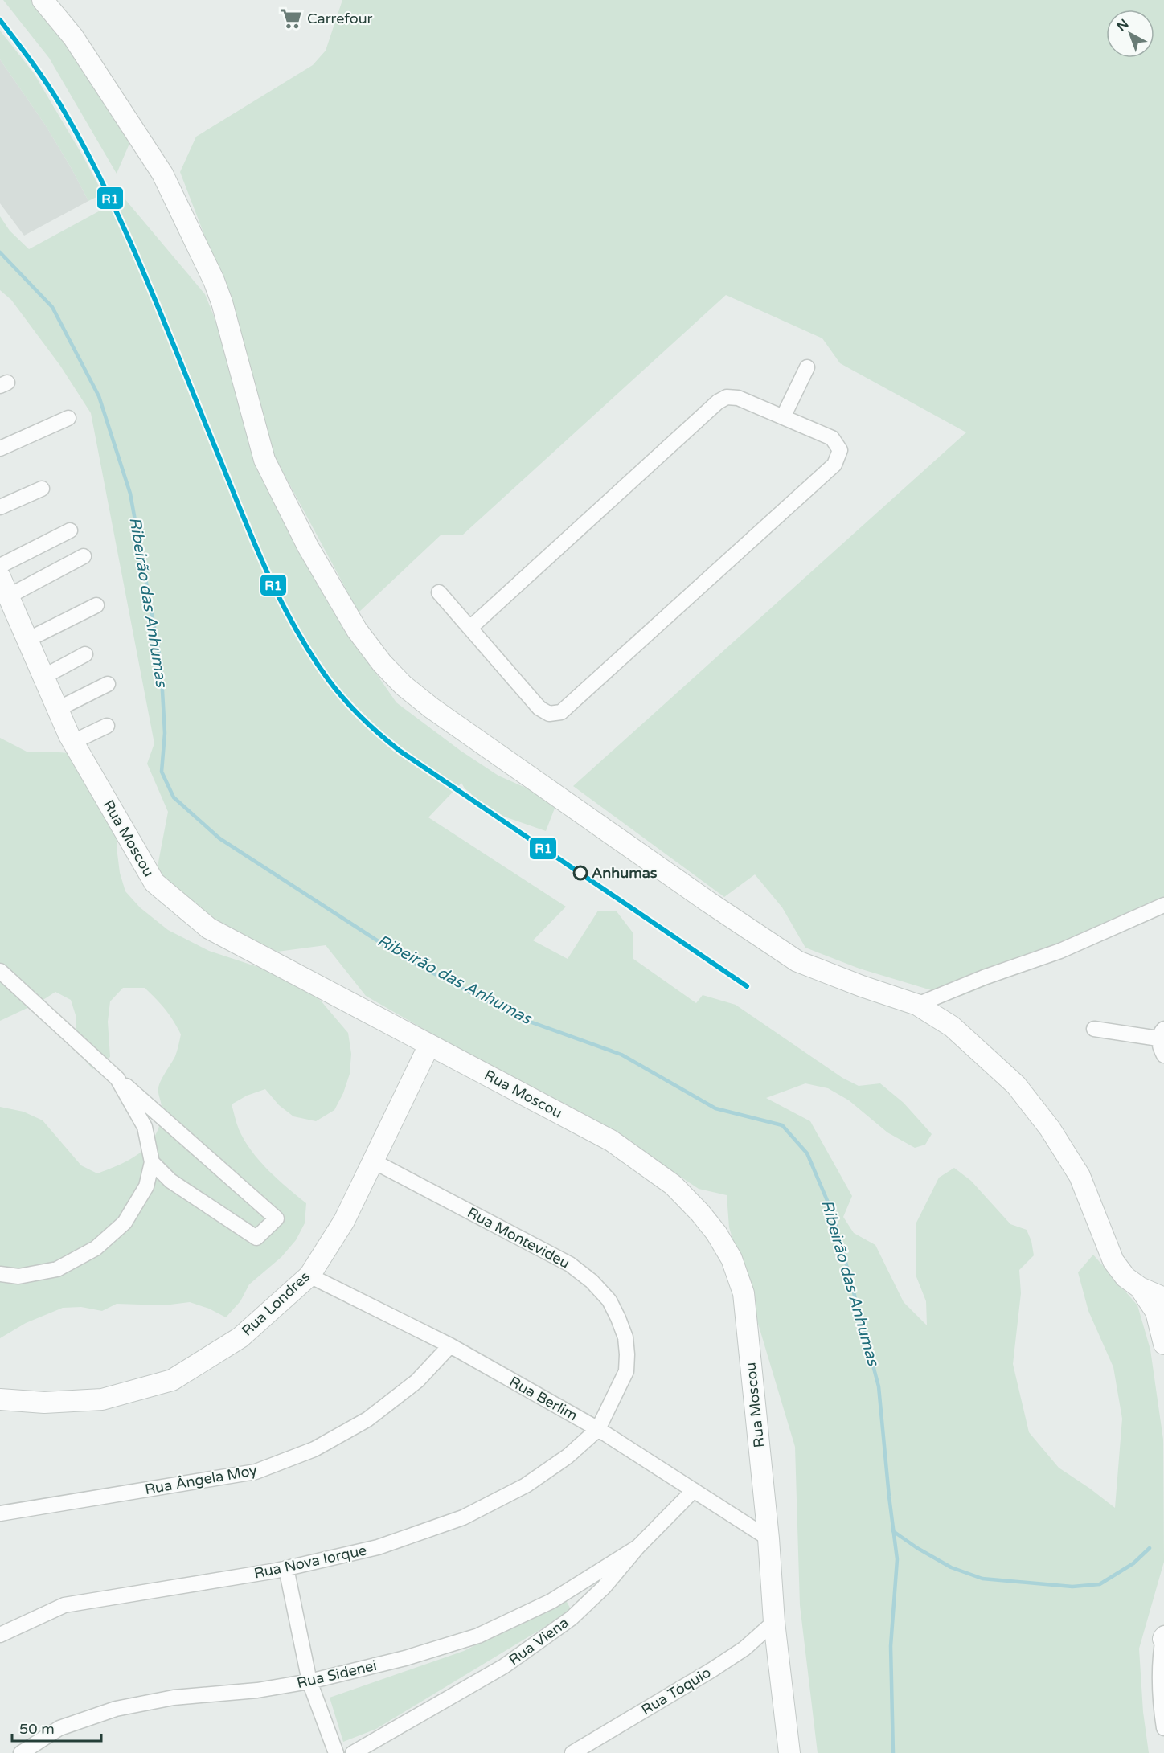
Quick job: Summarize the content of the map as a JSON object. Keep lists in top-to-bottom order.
{
  "streets": {
    "street": [
      "Rua Moscou",
      "Rua Montevideu",
      "Rua Londres",
      "Rua Berlim",
      "Rua Ângela Moy",
      "Rua Nova Iorque",
      "Rua Viena",
      "Rua Sidenei",
      "Rua Tóquio"
    ]
  },
  "crossings": [
    ["Rua Moscou", "Rua Londres"],
    ["Rua Moscou", "Rua Berlim"],
    ["Rua Moscou", "Rua Tóquio"],
    ["Rua Montevideu", "Rua Londres"],
    ["Rua Montevideu", "Rua Berlim"],
    ["Rua Montevideu", "Rua Nova Iorque"],
    ["Rua Londres", "Rua Berlim"],
    ["Rua Berlim", "Rua Ângela Moy"],
    ["Rua Berlim", "Rua Nova Iorque"],
    ["Rua Berlim", "Rua Viena"],
    ["Rua Viena", "Rua Sidenei"]
  ],
  "water": ["Ribeirão das Anhumas"],
  "places": {
    "supermarket": ["Carrefour"],
    "other": ["Anhumas"]
  },
  "lines": ["transit line R1"],
  "scale_bar": "50 m",
  "north": "top left"
}
